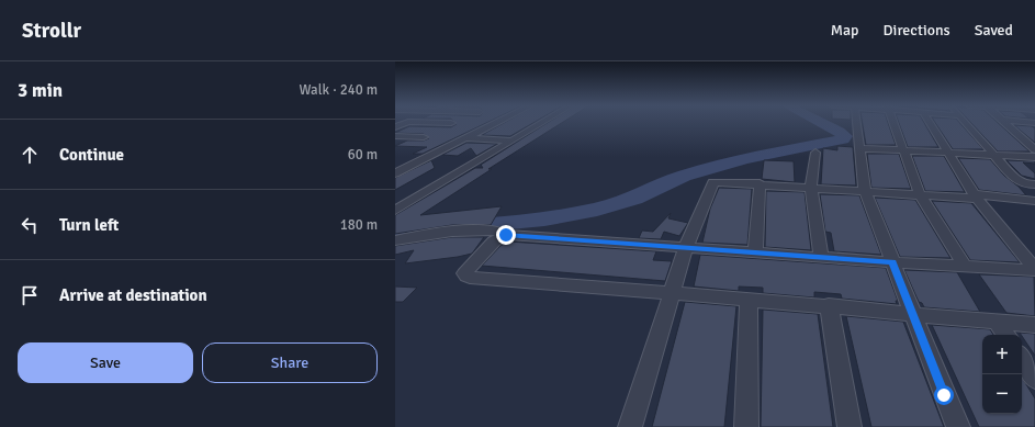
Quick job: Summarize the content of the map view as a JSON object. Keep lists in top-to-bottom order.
{
  "page": {
    "header": "Strollr",
    "nav": ["Map", "Directions", "Saved"],
    "heading": ["3 min", "Walk · 240 m"],
    "list": [
      ["Continue", "60 m"],
      ["Turn left", "180 m"],
      "Arrive at destination"
    ],
    "buttons": ["Save", "Share"],
    "map_buttons": ["+", "−"]
  }
}
